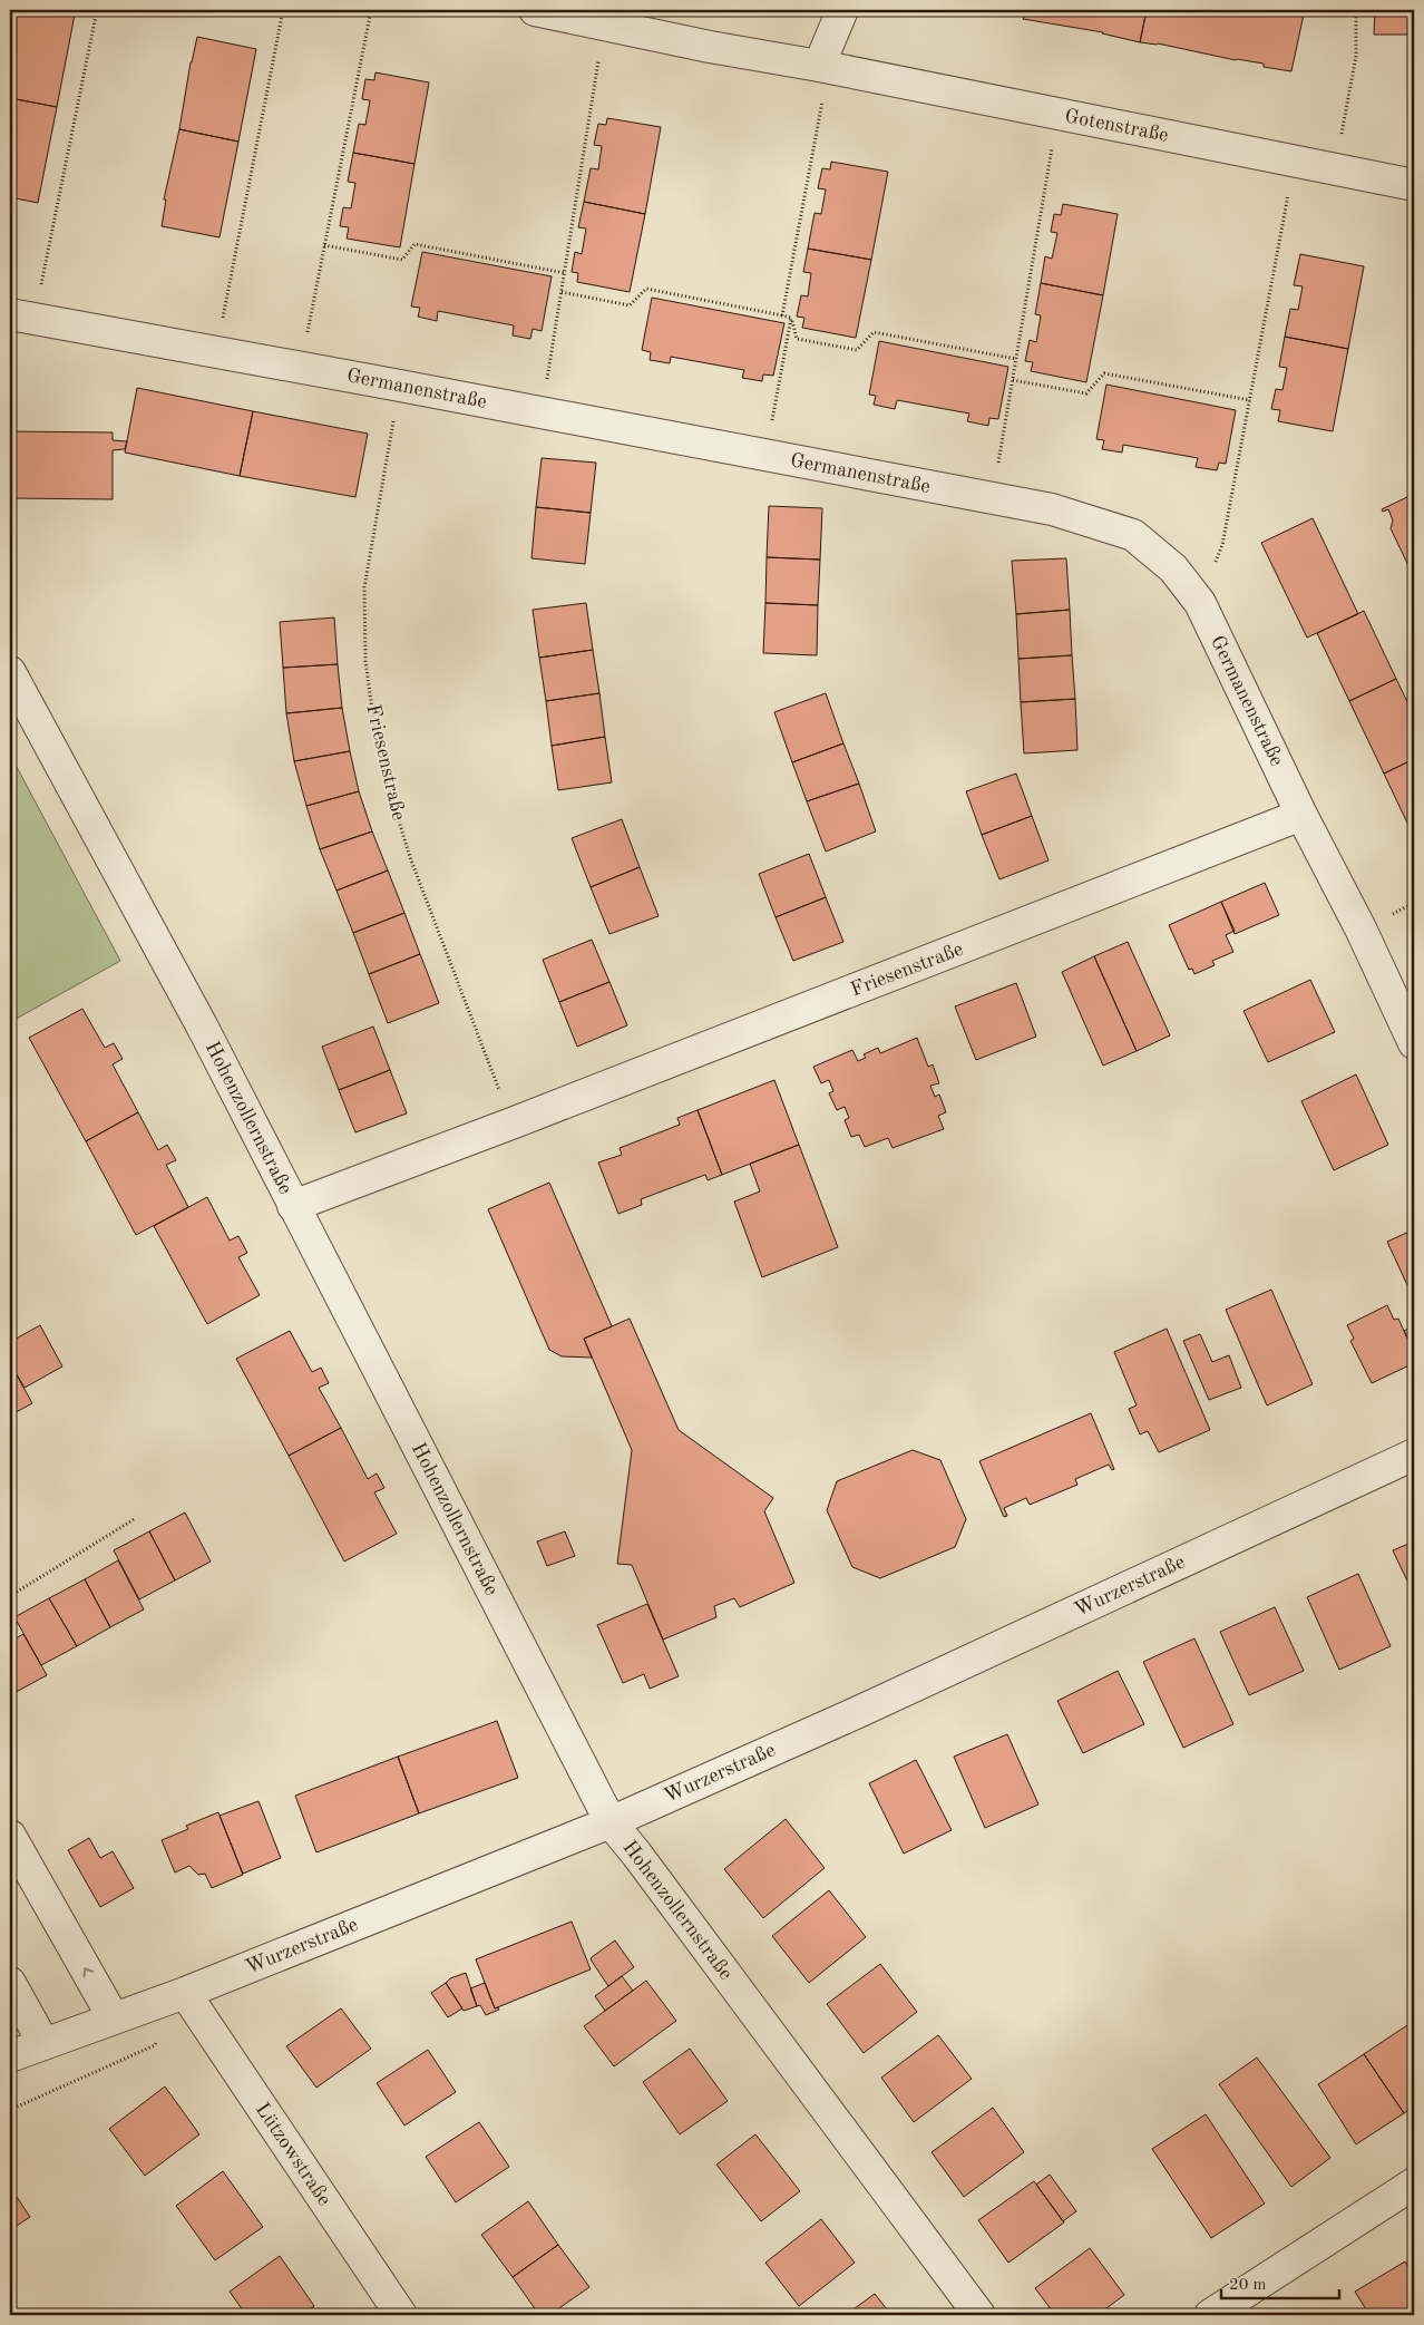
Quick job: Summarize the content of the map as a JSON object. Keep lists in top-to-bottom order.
{
  "streets": {
    "street": [
      "Gotenstraße",
      "Germanenstraße",
      "Friesenstraße",
      "Hohenzollernstraße",
      "Wurzerstraße",
      "Lützowstraße"
    ]
  },
  "crossings": [
    ["Germanenstraße", "Friesenstraße"],
    ["Friesenstraße", "Hohenzollernstraße"],
    ["Hohenzollernstraße", "Wurzerstraße"],
    ["Wurzerstraße", "Lützowstraße"]
  ],
  "scale_bar": "20 m"
}
